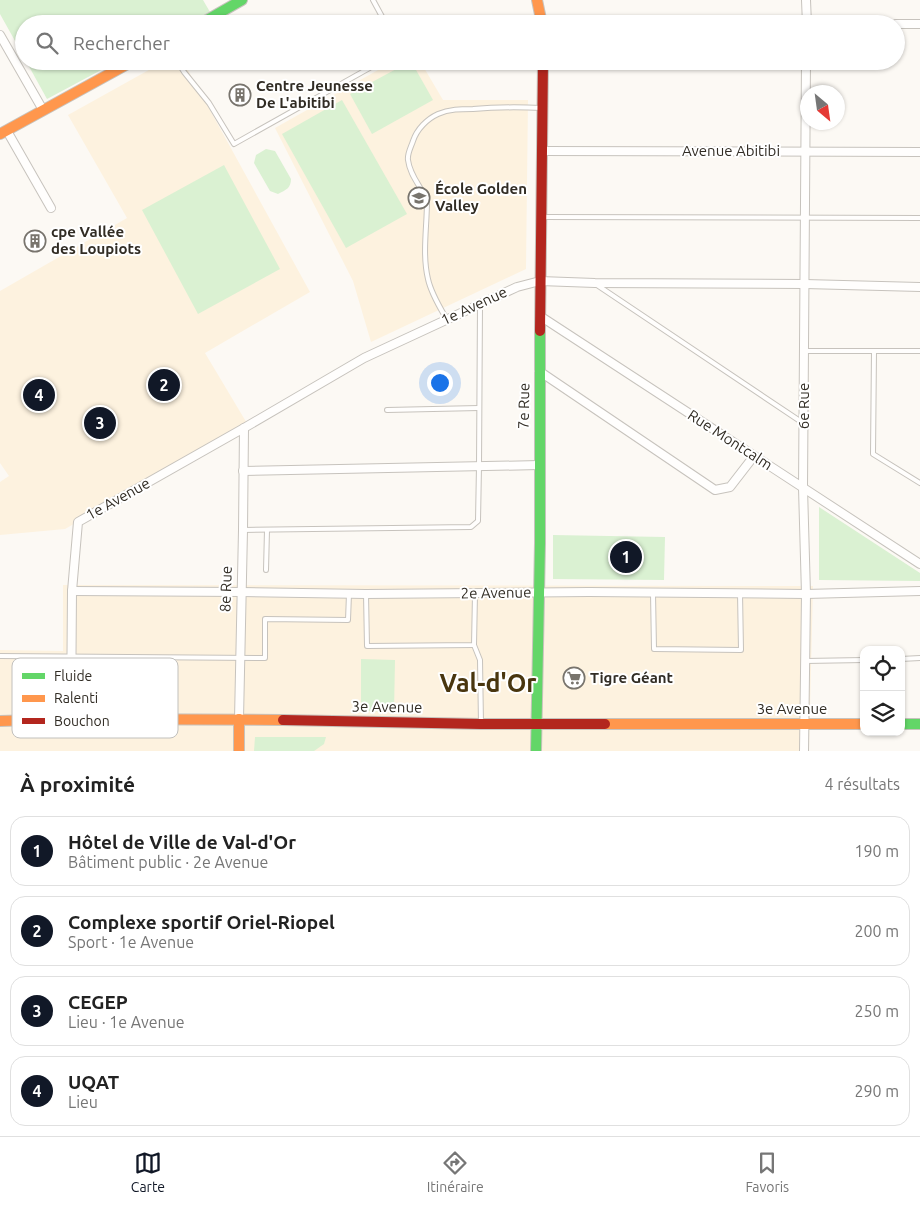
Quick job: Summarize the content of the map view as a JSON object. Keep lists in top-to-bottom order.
{
  "streets": {
    "street": [
      "Avenue Abitibi",
      "1e Avenue",
      "7e Rue",
      "6e Rue",
      "Rue Montcalm",
      "8e Rue",
      "2e Avenue",
      "3e Avenue"
    ]
  },
  "crossings": [
    ["Avenue Abitibi", "7e Rue"],
    ["Avenue Abitibi", "6e Rue"],
    ["1e Avenue", "7e Rue"],
    ["1e Avenue", "6e Rue"],
    ["1e Avenue", "8e Rue"],
    ["1e Avenue", "2e Avenue"],
    ["7e Rue", "Rue Montcalm"],
    ["7e Rue", "2e Avenue"],
    ["7e Rue", "3e Avenue"],
    ["6e Rue", "Rue Montcalm"],
    ["6e Rue", "2e Avenue"],
    ["6e Rue", "3e Avenue"],
    ["8e Rue", "2e Avenue"],
    ["8e Rue", "3e Avenue"]
  ],
  "districts": ["Val-d'Or"],
  "places": {
    "building": ["Centre Jeunesse De L'abitibi", "cpe Vallée des Loupiots"],
    "school or university": ["École Golden Valley"],
    "supermarket": ["Tigre Géant"]
  },
  "legend": ["Fluide", "Ralenti", "Bouchon"],
  "north": "bottom right",
  "page": {
    "search": "Rechercher",
    "pins": [
      "2",
      "4",
      "3",
      "1"
    ],
    "heading": ["À proximité", "4 résultats"],
    "list": [
      {
        "mark": "1",
        "name": "Hôtel de Ville de Val-d'Or",
        "note": "Bâtiment public · 2e Avenue",
        "value": "190 m"
      },
      {
        "mark": "2",
        "name": "Complexe sportif Oriel-Riopel",
        "note": "Sport · 1e Avenue",
        "value": "200 m"
      },
      {
        "mark": "3",
        "name": "CEGEP",
        "note": "Lieu · 1e Avenue",
        "value": "250 m"
      },
      {
        "mark": "4",
        "name": "UQAT",
        "note": "Lieu",
        "value": "290 m"
      }
    ],
    "nav": ["Carte", "Itinéraire", "Favoris"]
  }
}
